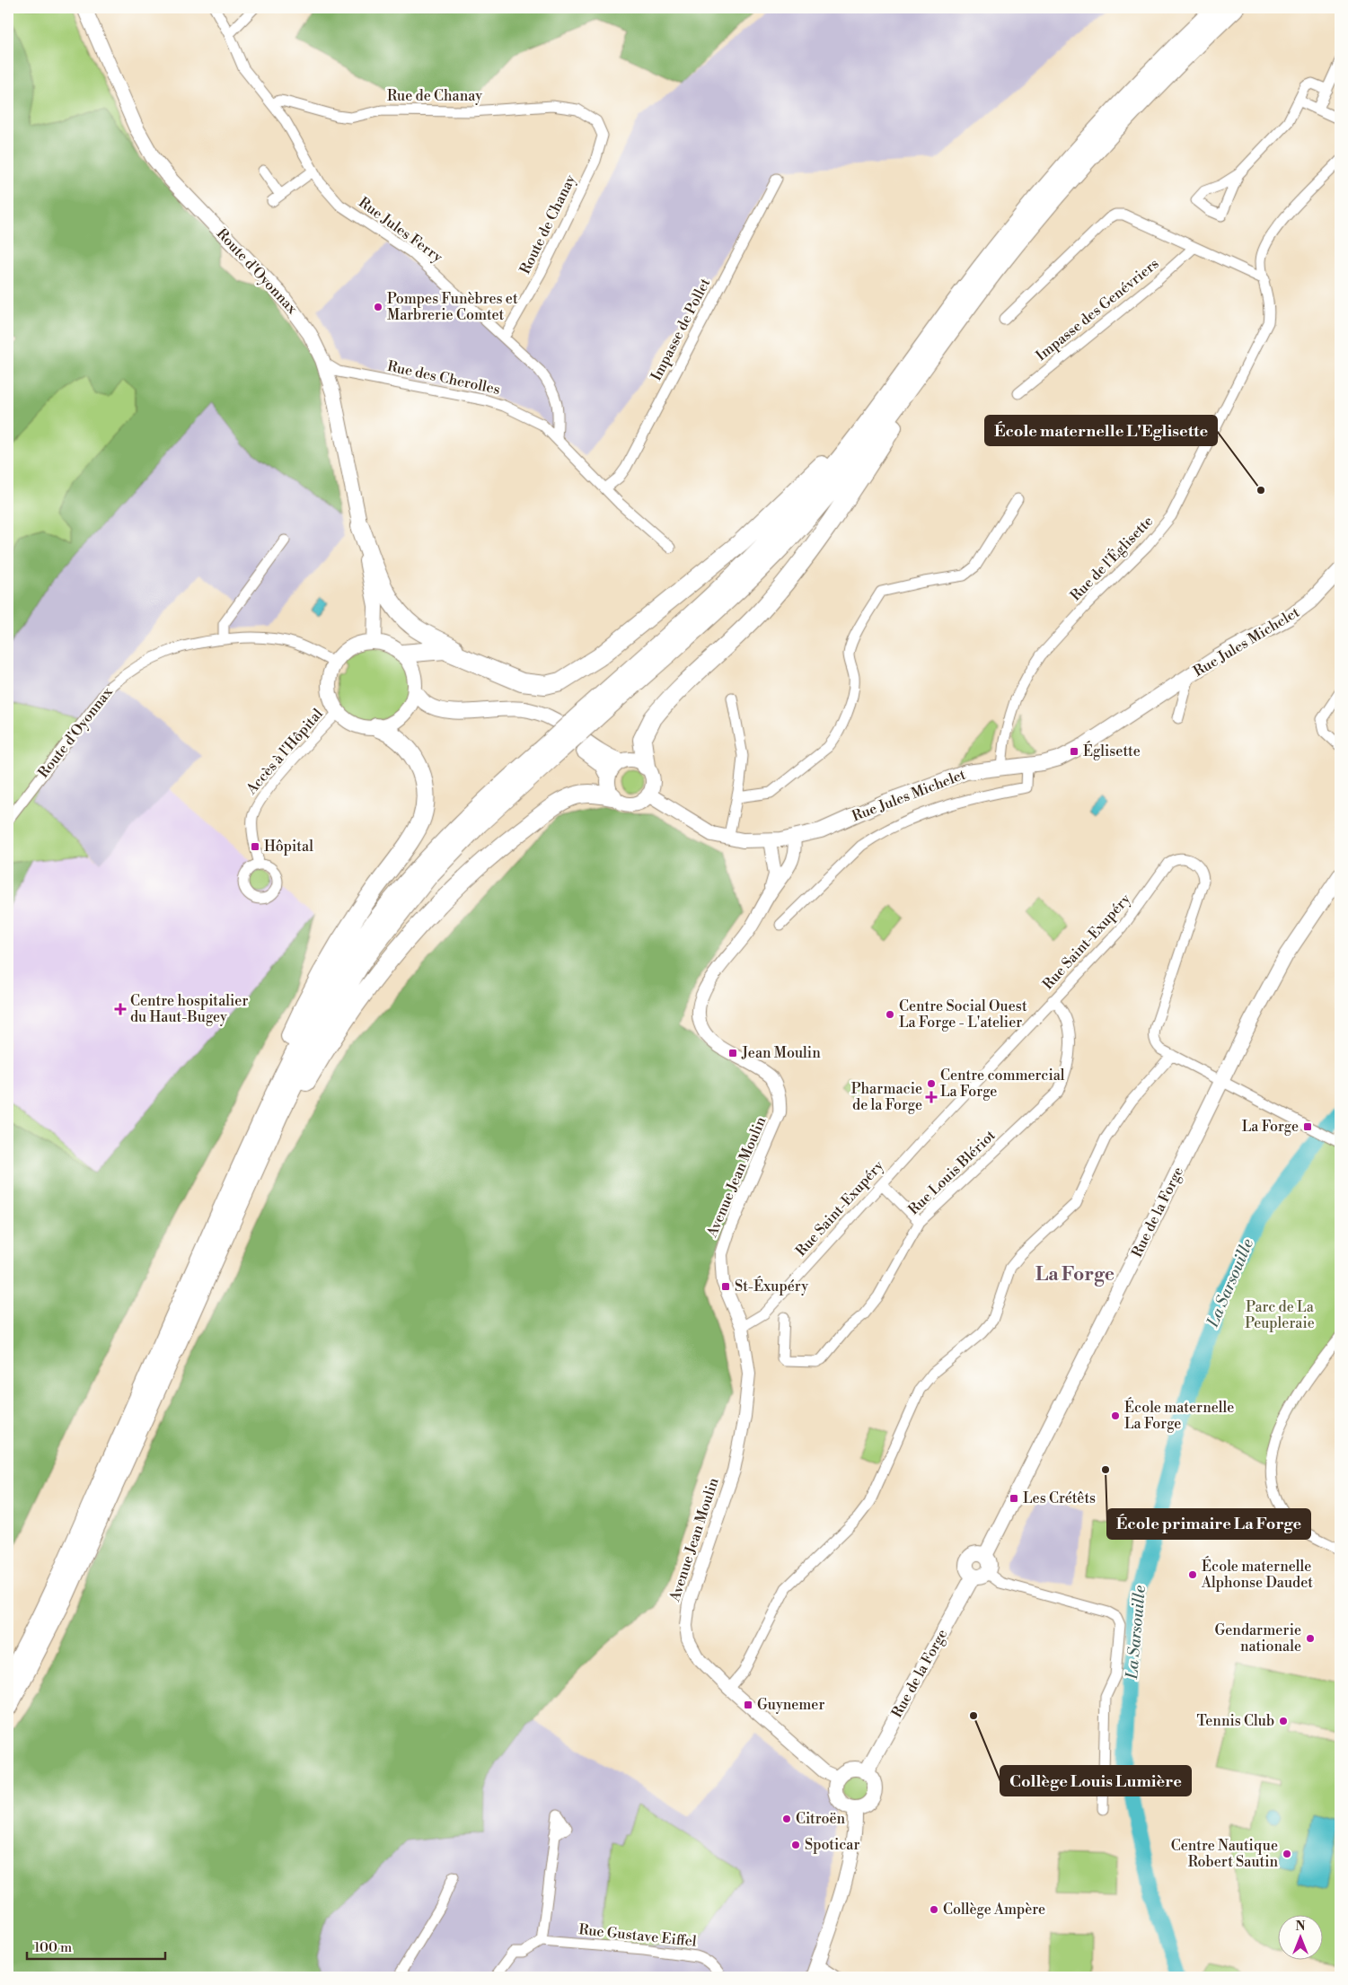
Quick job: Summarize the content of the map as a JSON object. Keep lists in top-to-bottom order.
{
  "streets": {
    "main road": ["Route d'Oyonnax", "Rue Jules Michelet", "Rue de la Forge"],
    "street": [
      "Rue de Chanay",
      "Route de Chanay",
      "Rue Jules Ferry",
      "Impasse des Genévriers",
      "Impasse de Pollet",
      "Rue des Cherolles",
      "Rue de l'Églisette",
      "Accès à l'Hôpital",
      "Rue Saint-Exupéry",
      "Rue Louis Blériot",
      "Avenue Jean Moulin",
      "Rue Gustave Eiffel"
    ]
  },
  "crossings": [
    ["Rue de Chanay", "Route de Chanay"],
    ["Rue de Chanay", "Rue Jules Ferry"],
    ["Route de Chanay", "Rue Jules Ferry"],
    ["Rue Jules Ferry", "Rue des Cherolles"],
    ["Route d'Oyonnax", "Rue des Cherolles"],
    ["Route d'Oyonnax", "Accès à l'Hôpital"],
    ["Impasse de Pollet", "Rue des Cherolles"],
    ["Rue de l'Églisette", "Rue Jules Michelet"],
    ["Rue Jules Michelet", "Avenue Jean Moulin"],
    ["Rue Saint-Exupéry", "Rue Louis Blériot"],
    ["Rue Saint-Exupéry", "Avenue Jean Moulin"],
    ["Rue Saint-Exupéry", "Rue de la Forge"],
    ["Avenue Jean Moulin", "Rue de la Forge"]
  ],
  "districts": ["La Forge"],
  "water": ["La Sarsouille"],
  "parks": ["Parc de La Peupleraie"],
  "places": {
    "other": [
      "Pompes Funèbres et Marbrerie Comtet",
      "École maternelle L'Eglisette",
      "Centre Social Ouest La Forge - L'atelier",
      "Centre commercial La Forge",
      "École maternelle La Forge",
      "École primaire La Forge",
      "École maternelle Alphonse Daudet",
      "Gendarmerie nationale",
      "Collège Louis Lumière",
      "Tennis Club",
      "Citroën",
      "Spoticar",
      "Centre Nautique Robert Sautin",
      "Collège Ampère"
    ],
    "transit": [
      "Églisette",
      "Hôpital",
      "Jean Moulin",
      "La Forge",
      "St-Éxupéry",
      "Les Crétêts",
      "Guynemer"
    ],
    "health": ["Centre hospitalier du Haut-Bugey", "Pharmacie de la Forge"]
  },
  "scale_bar": "100 m",
  "north": "top"
}
